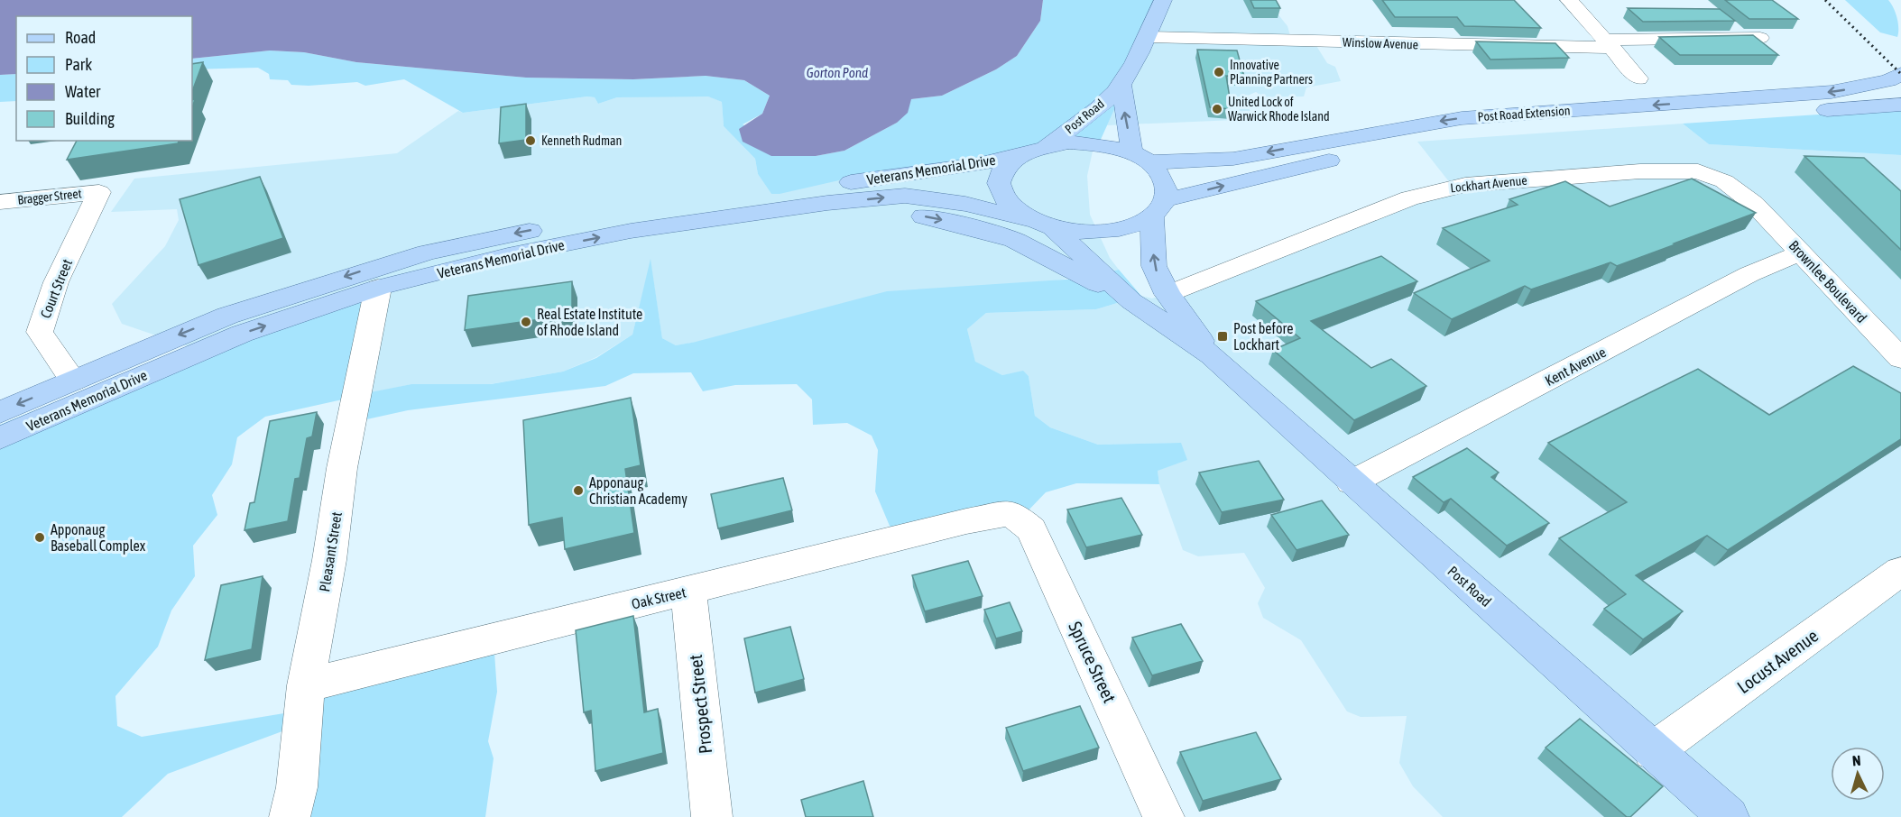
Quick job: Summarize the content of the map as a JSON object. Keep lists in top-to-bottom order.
{
  "streets": {
    "main road": ["Post Road Extension", "Post Road", "Veterans Memorial Drive"],
    "street": [
      "Winslow Avenue",
      "Lockhart Avenue",
      "Bragger Street",
      "Brownlee Boulevard",
      "Court Street",
      "Kent Avenue",
      "Pleasant Street",
      "Oak Street",
      "Locust Avenue",
      "Spruce Street",
      "Prospect Street"
    ]
  },
  "crossings": [
    ["Winslow Avenue", "Post Road"],
    ["Post Road Extension", "Post Road"],
    ["Post Road", "Veterans Memorial Drive"],
    ["Post Road", "Kent Avenue"],
    ["Post Road", "Locust Avenue"],
    ["Veterans Memorial Drive", "Court Street"],
    ["Veterans Memorial Drive", "Pleasant Street"],
    ["Lockhart Avenue", "Brownlee Boulevard"],
    ["Bragger Street", "Court Street"],
    ["Brownlee Boulevard", "Kent Avenue"],
    ["Pleasant Street", "Oak Street"],
    ["Oak Street", "Spruce Street"],
    ["Oak Street", "Prospect Street"]
  ],
  "water": ["Gorton Pond"],
  "places": {
    "other": [
      "Innovative Planning Partners",
      "United Lock of Warwick Rhode Island",
      "Kenneth Rudman",
      "Real Estate Institute of Rhode Island",
      "Apponaug Christian Academy",
      "Apponaug Baseball Complex"
    ],
    "transit": ["Post before Lockhart"]
  },
  "legend": [
    "Road",
    "Park",
    "Water",
    "Building"
  ],
  "north": "top"
}
